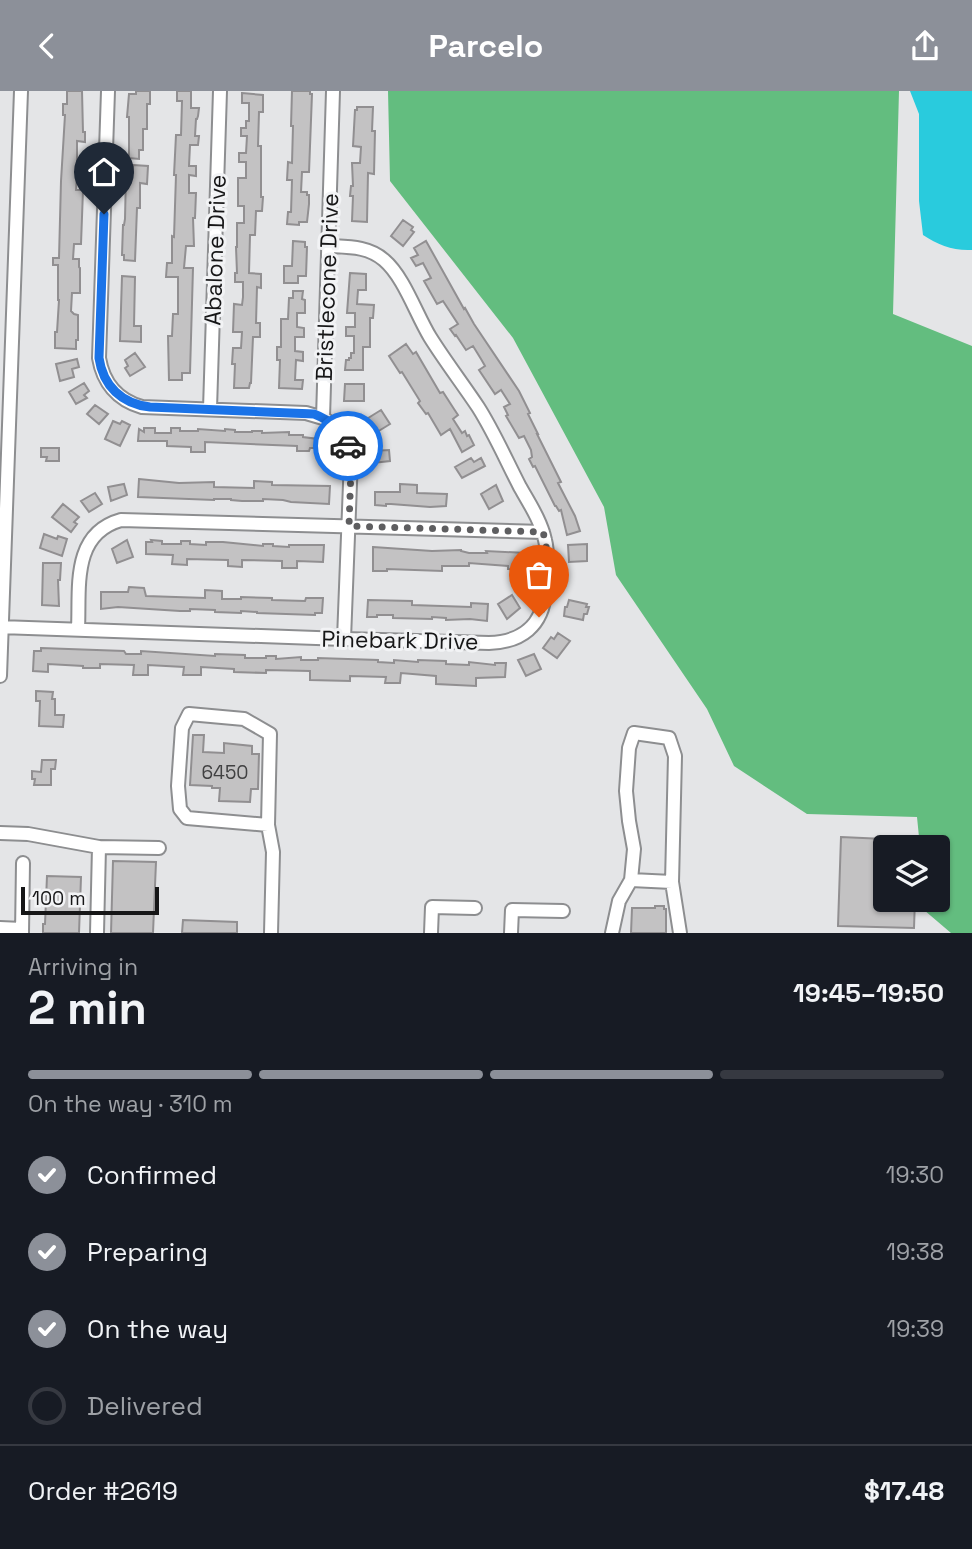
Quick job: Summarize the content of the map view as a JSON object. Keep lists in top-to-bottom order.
{
  "streets": {
    "street": ["Abalone Drive", "Bristlecone Drive", "Pinebark Drive"]
  },
  "crossings": [
    ["Bristlecone Drive", "Pinebark Drive"]
  ],
  "house_numbers": ["6450"],
  "scale_bar": "100 m",
  "page": {
    "header": "Parcelo",
    "scale": "100 m",
    "heading": ["2 min", "Arriving in", "19:45–19:50"],
    "panel": ["Order #2619", "$17.48"],
    "bar": "On the way · 310 m",
    "list": [
      ["Confirmed", "19:30"],
      ["Preparing", "19:38"],
      ["On the way", "19:39"],
      "Delivered"
    ]
  }
}
